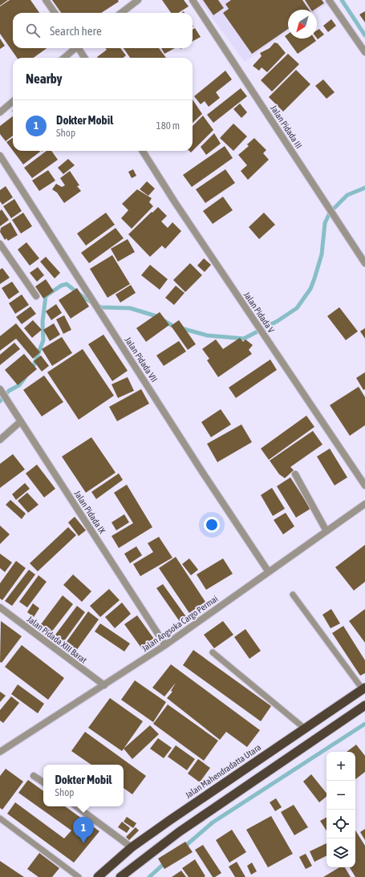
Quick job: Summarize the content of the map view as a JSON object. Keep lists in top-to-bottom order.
{
  "streets": {
    "highway": ["Jalan Mahendradatta Utara"],
    "street": [
      "Jalan Pidada III",
      "Jalan Pidada V",
      "Jalan Pidada VII",
      "Jalan Pidada IX",
      "Jalan Angsoka Cargo Permai",
      "Jalan Pidada XIII Barat"
    ]
  },
  "crossings": [
    ["Jalan Pidada VII", "Jalan Angsoka Cargo Permai"],
    ["Jalan Pidada IX", "Jalan Angsoka Cargo Permai"],
    ["Jalan Angsoka Cargo Permai", "Jalan Pidada XIII Barat"]
  ],
  "north": "bottom left",
  "page": {
    "search": "Search here",
    "heading": "Nearby",
    "list": [
      {
        "mark": "1",
        "name": "Dokter Mobil",
        "note": "Shop",
        "value": "180 m"
      }
    ],
    "map_buttons": ["+", "−"],
    "popup": ["Dokter Mobil", "Shop"],
    "pins": "1"
  }
}
